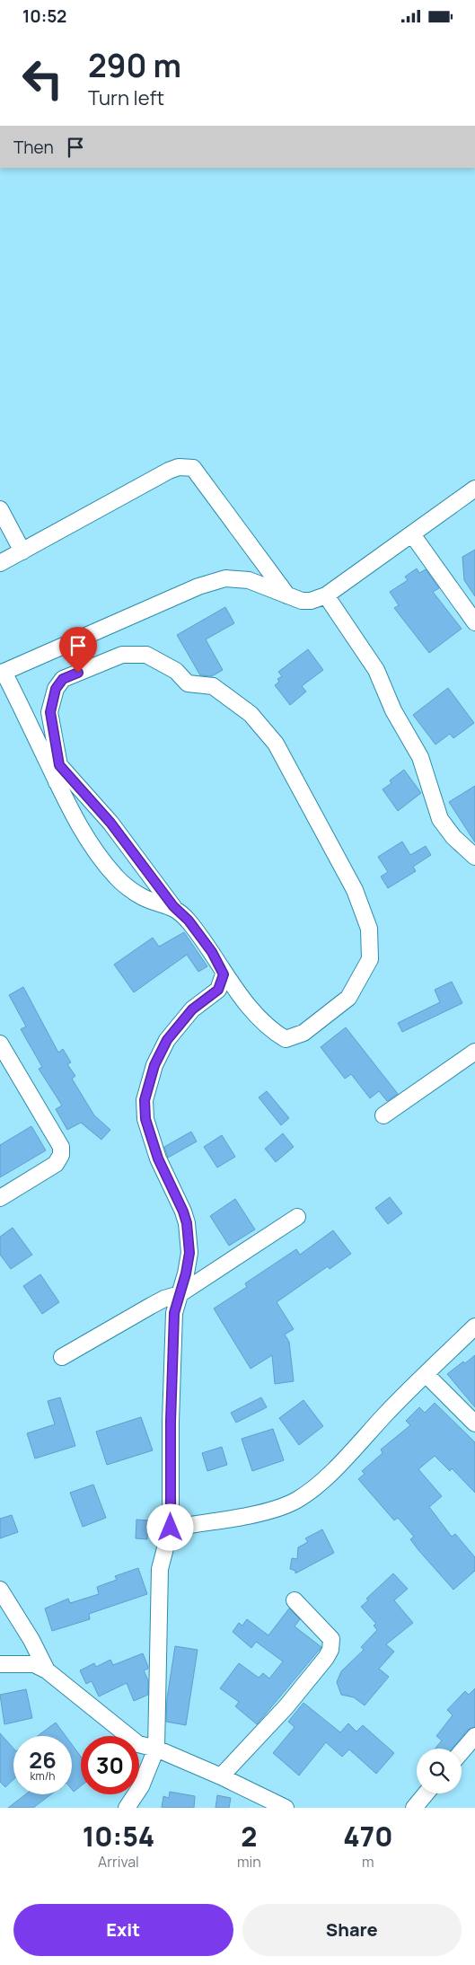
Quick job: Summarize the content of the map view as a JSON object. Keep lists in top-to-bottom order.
{
  "page": {
    "status": "10:52",
    "turn": ["290 m", "Turn left"],
    "then": "Then",
    "speed": "26 km/h",
    "limit": "30",
    "eta": [
      "10:54",
      "Arrival",
      "2",
      "min",
      "470",
      "m"
    ],
    "buttons": ["Exit", "Share"]
  }
}
